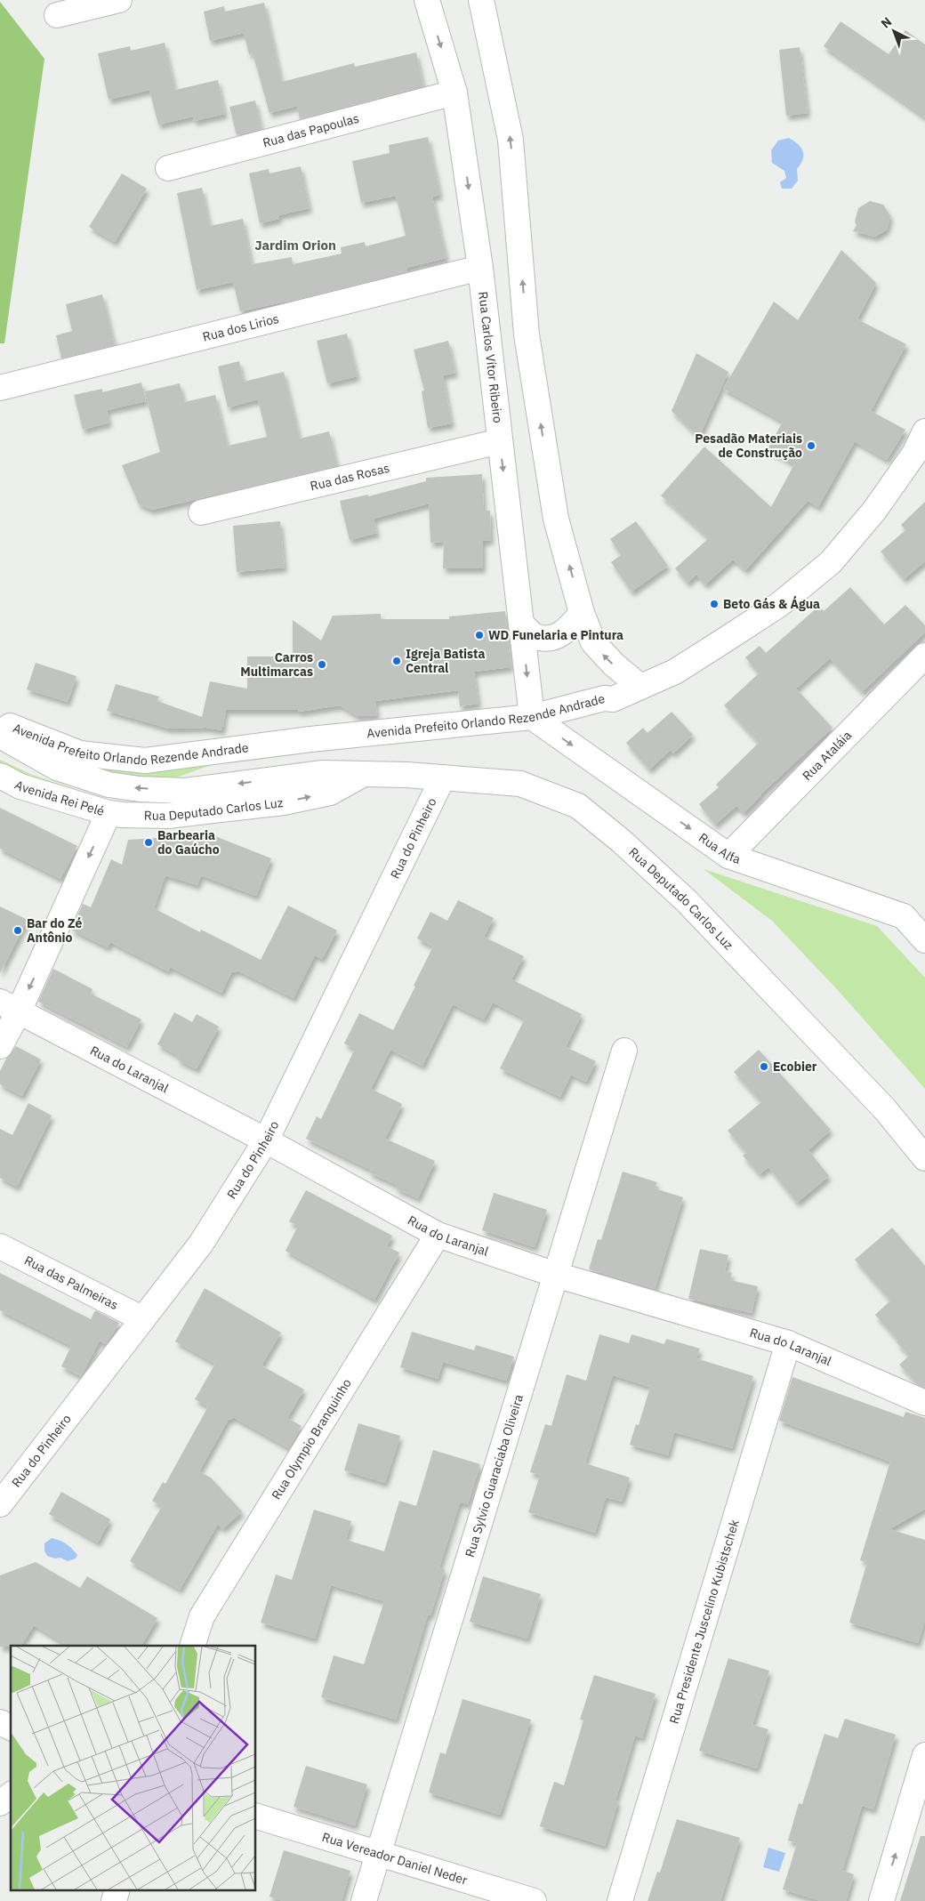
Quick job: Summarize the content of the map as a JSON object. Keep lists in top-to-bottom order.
{
  "streets": {
    "street": [
      "Rua das Papoulas",
      "Rua dos Lirios",
      "Rua Carlos Vítor Ribeiro",
      "Rua das Rosas",
      "Avenida Prefeito Orlando Rezende Andrade",
      "Rua Ataláia",
      "Avenida Rei Pelé",
      "Rua Deputado Carlos Luz",
      "Rua do Pinheiro",
      "Rua Alfa",
      "Rua do Laranjal",
      "Rua das Palmeiras",
      "Rua Olympio Branquinho",
      "Rua Sylvio Guaraciaba Oliveira",
      "Rua Presidente Juscelino Kubistschek",
      "Rua Vereador Daniel Neder"
    ]
  },
  "crossings": [
    ["Rua das Papoulas", "Rua Carlos Vítor Ribeiro"],
    ["Rua dos Lirios", "Rua Carlos Vítor Ribeiro"],
    ["Rua Carlos Vítor Ribeiro", "Rua das Rosas"],
    ["Rua Carlos Vítor Ribeiro", "Avenida Prefeito Orlando Rezende Andrade"],
    ["Rua Carlos Vítor Ribeiro", "Rua Alfa"],
    ["Avenida Prefeito Orlando Rezende Andrade", "Rua Deputado Carlos Luz"],
    ["Avenida Prefeito Orlando Rezende Andrade", "Rua Alfa"],
    ["Rua Ataláia", "Rua Alfa"],
    ["Avenida Rei Pelé", "Rua Deputado Carlos Luz"],
    ["Rua Deputado Carlos Luz", "Rua do Pinheiro"],
    ["Rua do Pinheiro", "Rua do Laranjal"],
    ["Rua do Pinheiro", "Rua das Palmeiras"],
    ["Rua do Laranjal", "Rua Olympio Branquinho"],
    ["Rua do Laranjal", "Rua Sylvio Guaraciaba Oliveira"],
    ["Rua do Laranjal", "Rua Presidente Juscelino Kubistschek"],
    ["Rua Sylvio Guaraciaba Oliveira", "Rua Vereador Daniel Neder"]
  ],
  "districts": ["Jardim Orion"],
  "places": [
    "Pesadão Materiais de Construção",
    "Beto Gás & Água",
    "WD Funelaria e Pintura",
    "Igreja Batista Central",
    "Carros Multimarcas",
    "Barbearia do Gaúcho",
    "Bar do Zé Antônio",
    "Ecobier"
  ],
  "north": "top left"
}
